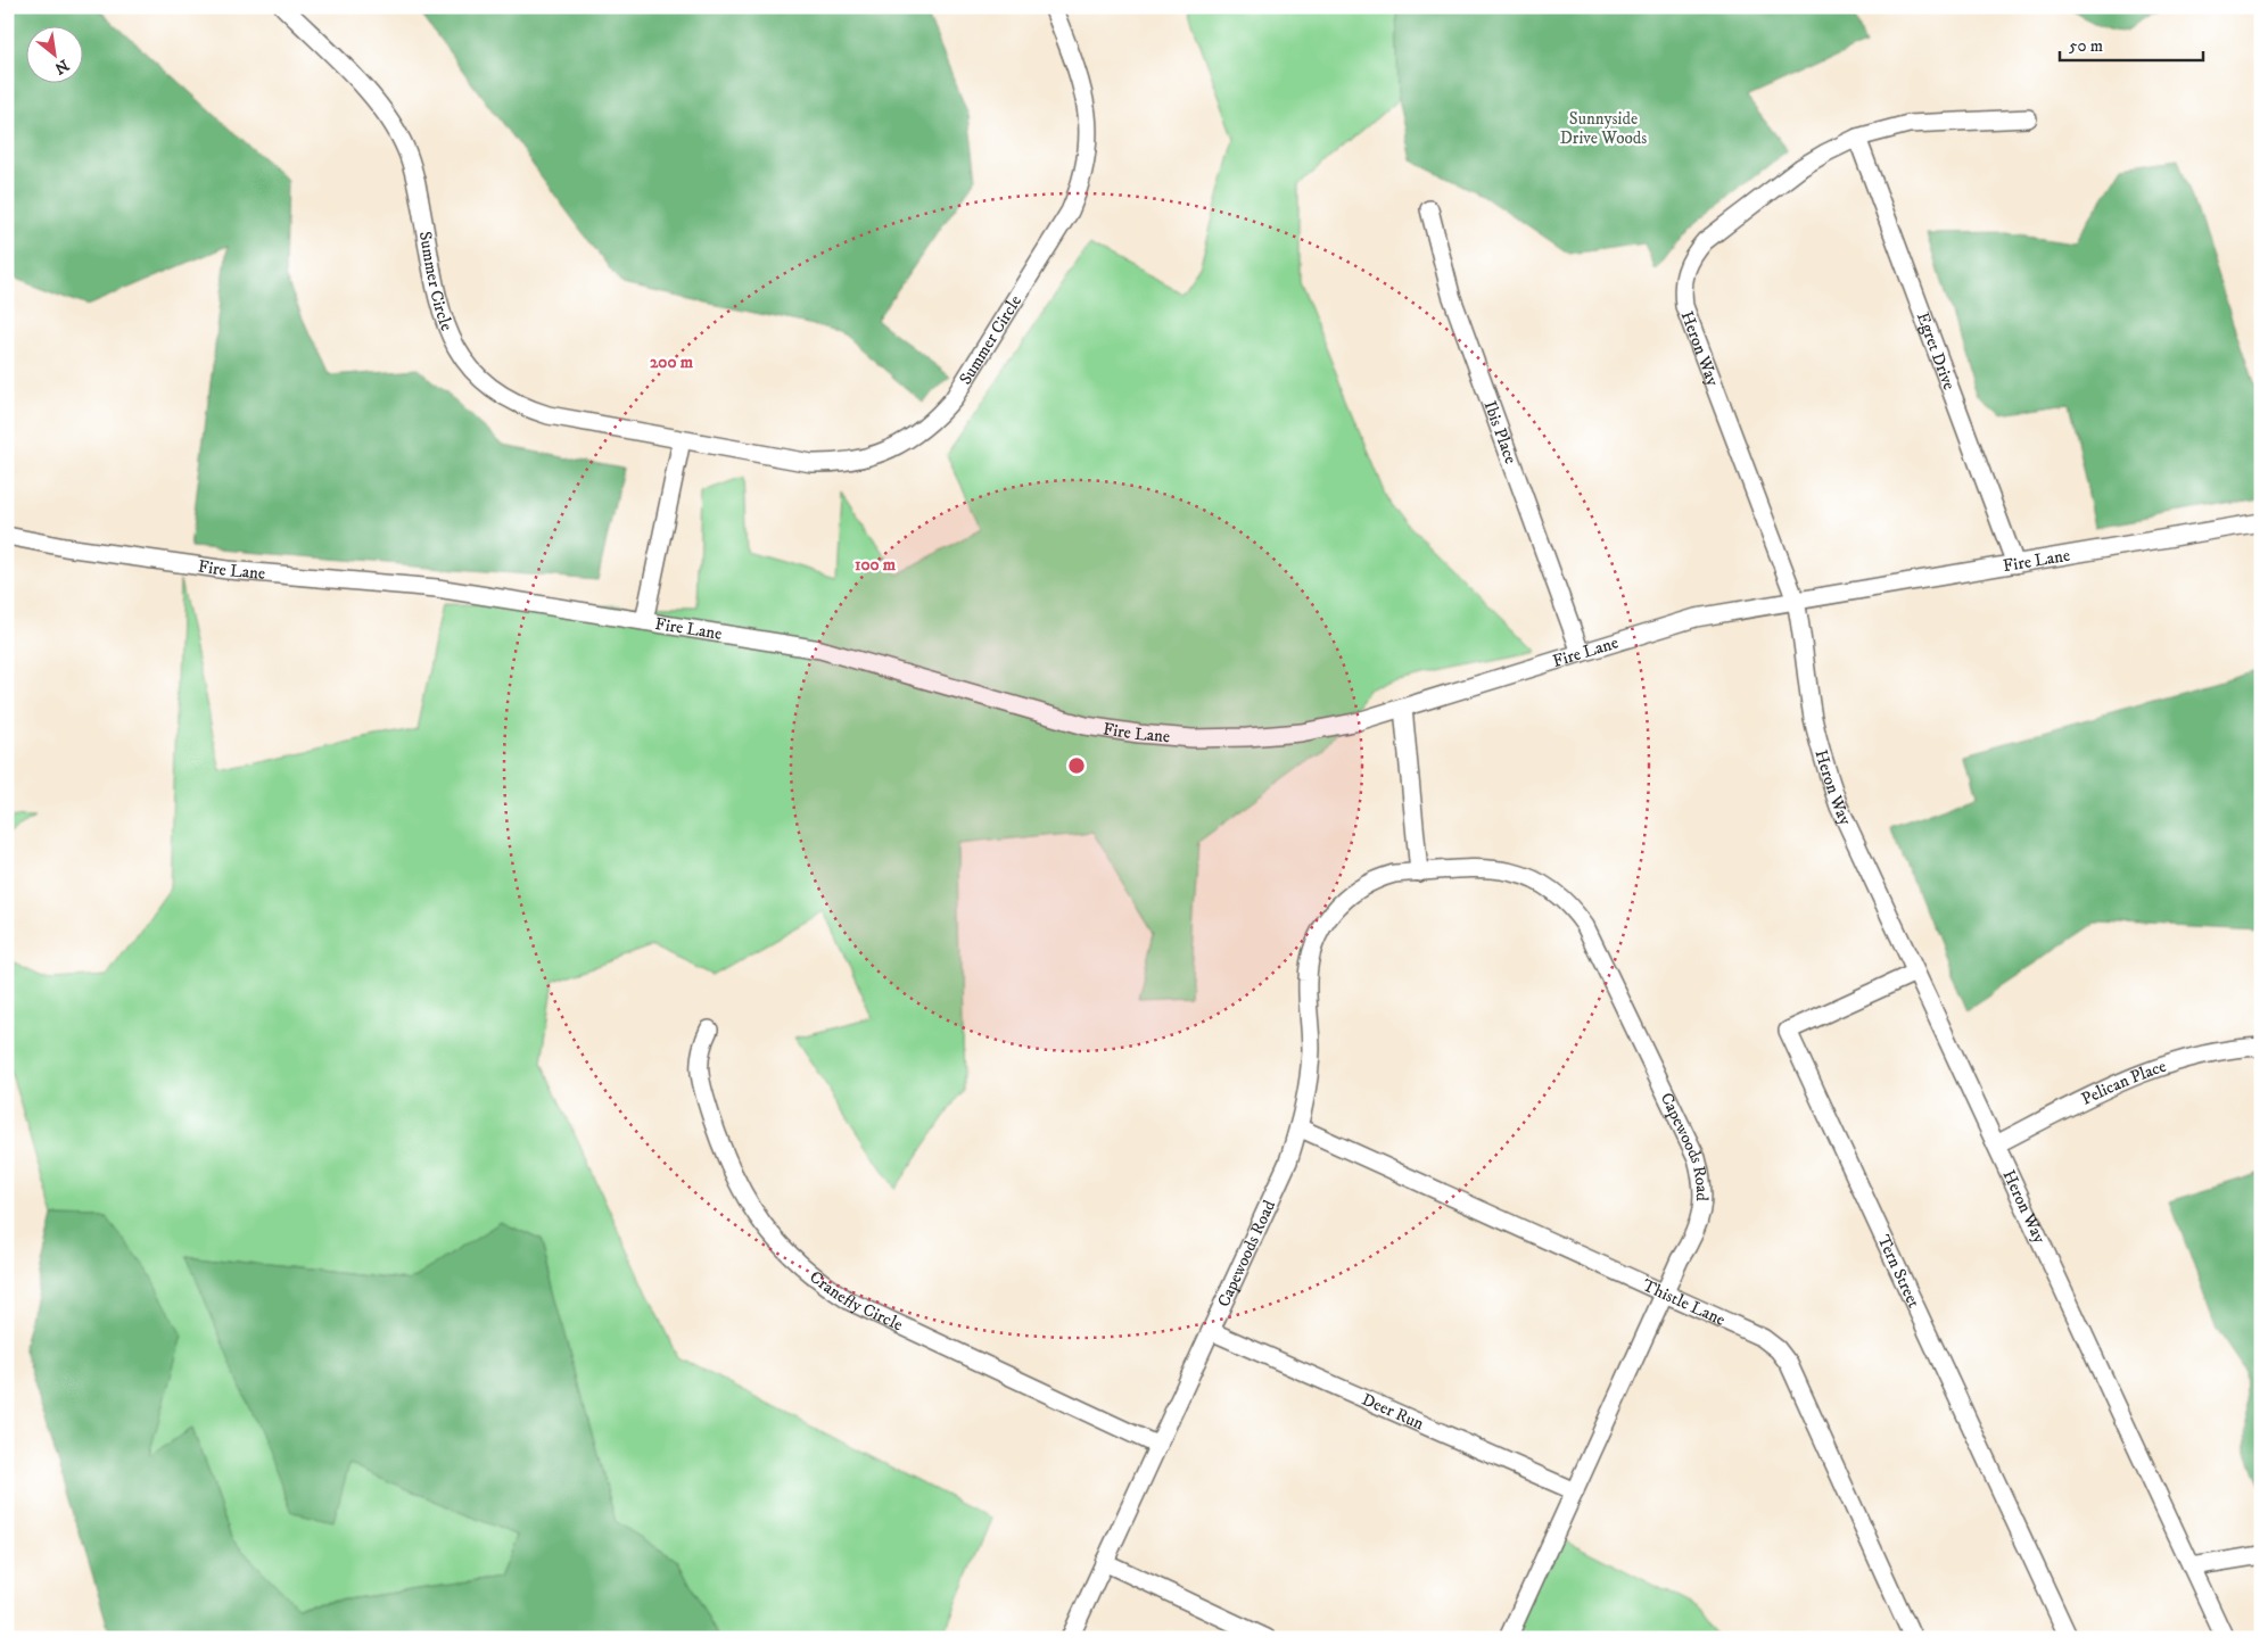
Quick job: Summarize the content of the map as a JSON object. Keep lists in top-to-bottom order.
{
  "streets": {
    "street": [
      "Summer Circle",
      "Heron Way",
      "Egret Drive",
      "Ibis Place",
      "Fire Lane",
      "Pelican Place",
      "Capewoods Road",
      "Tern Street",
      "Cranefly Circle",
      "Thistle Lane",
      "Deer Run"
    ]
  },
  "crossings": [
    ["Heron Way", "Egret Drive"],
    ["Heron Way", "Fire Lane"],
    ["Heron Way", "Pelican Place"],
    ["Heron Way", "Tern Street"],
    ["Egret Drive", "Fire Lane"],
    ["Ibis Place", "Fire Lane"],
    ["Capewoods Road", "Cranefly Circle"],
    ["Capewoods Road", "Thistle Lane"],
    ["Capewoods Road", "Deer Run"]
  ],
  "parks": ["Sunnyside Drive Woods"],
  "scale_bar": "50 m",
  "north": "bottom right",
  "rings": ["200 m", "100 m"]
}
